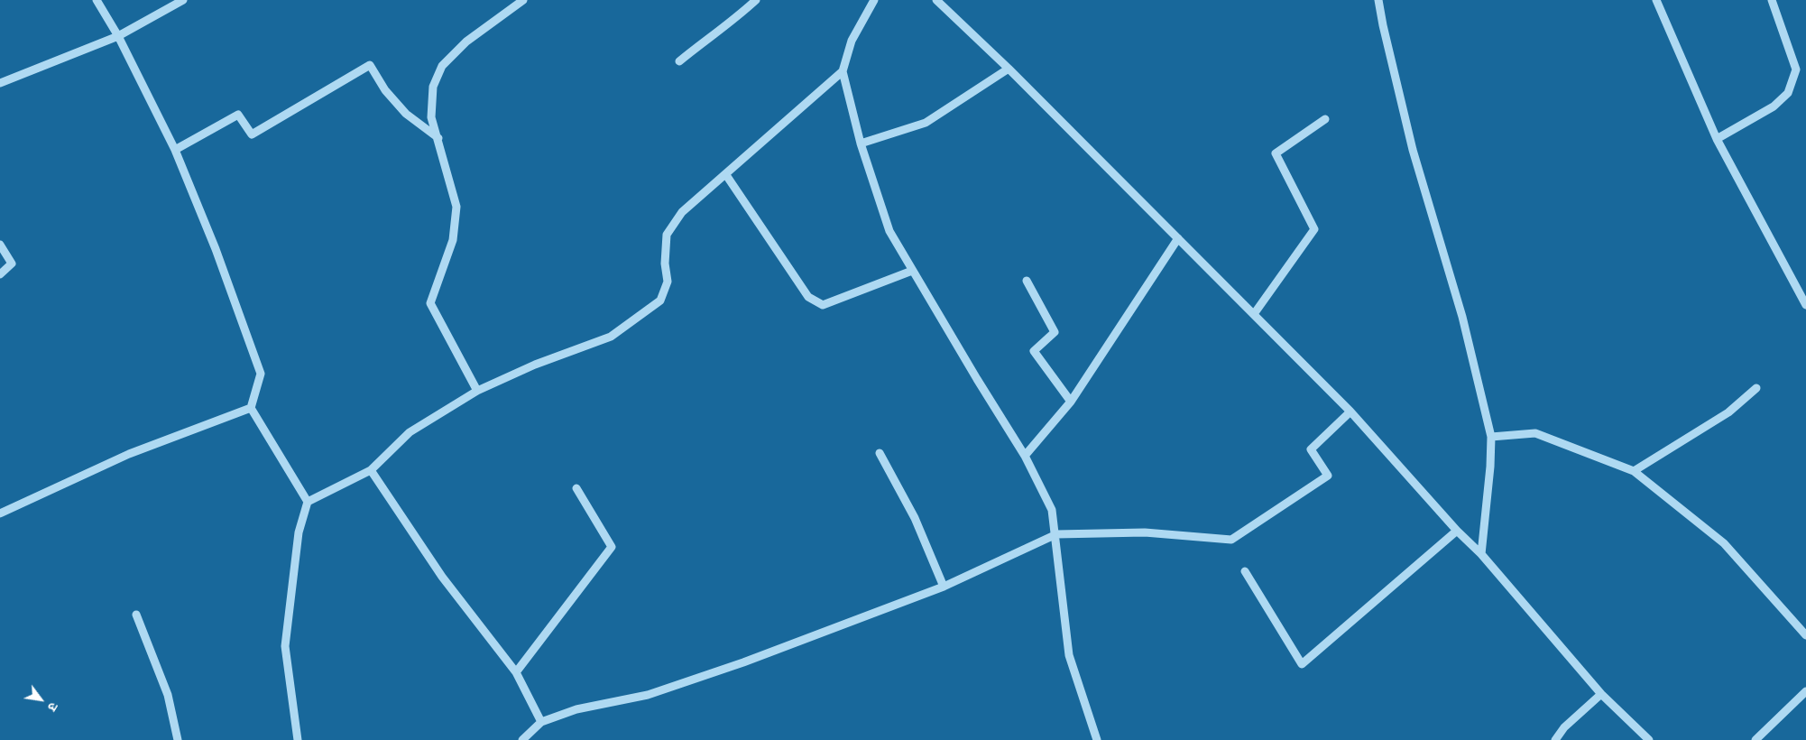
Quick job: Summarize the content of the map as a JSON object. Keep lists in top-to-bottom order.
{
  "north": "bottom right"
}
